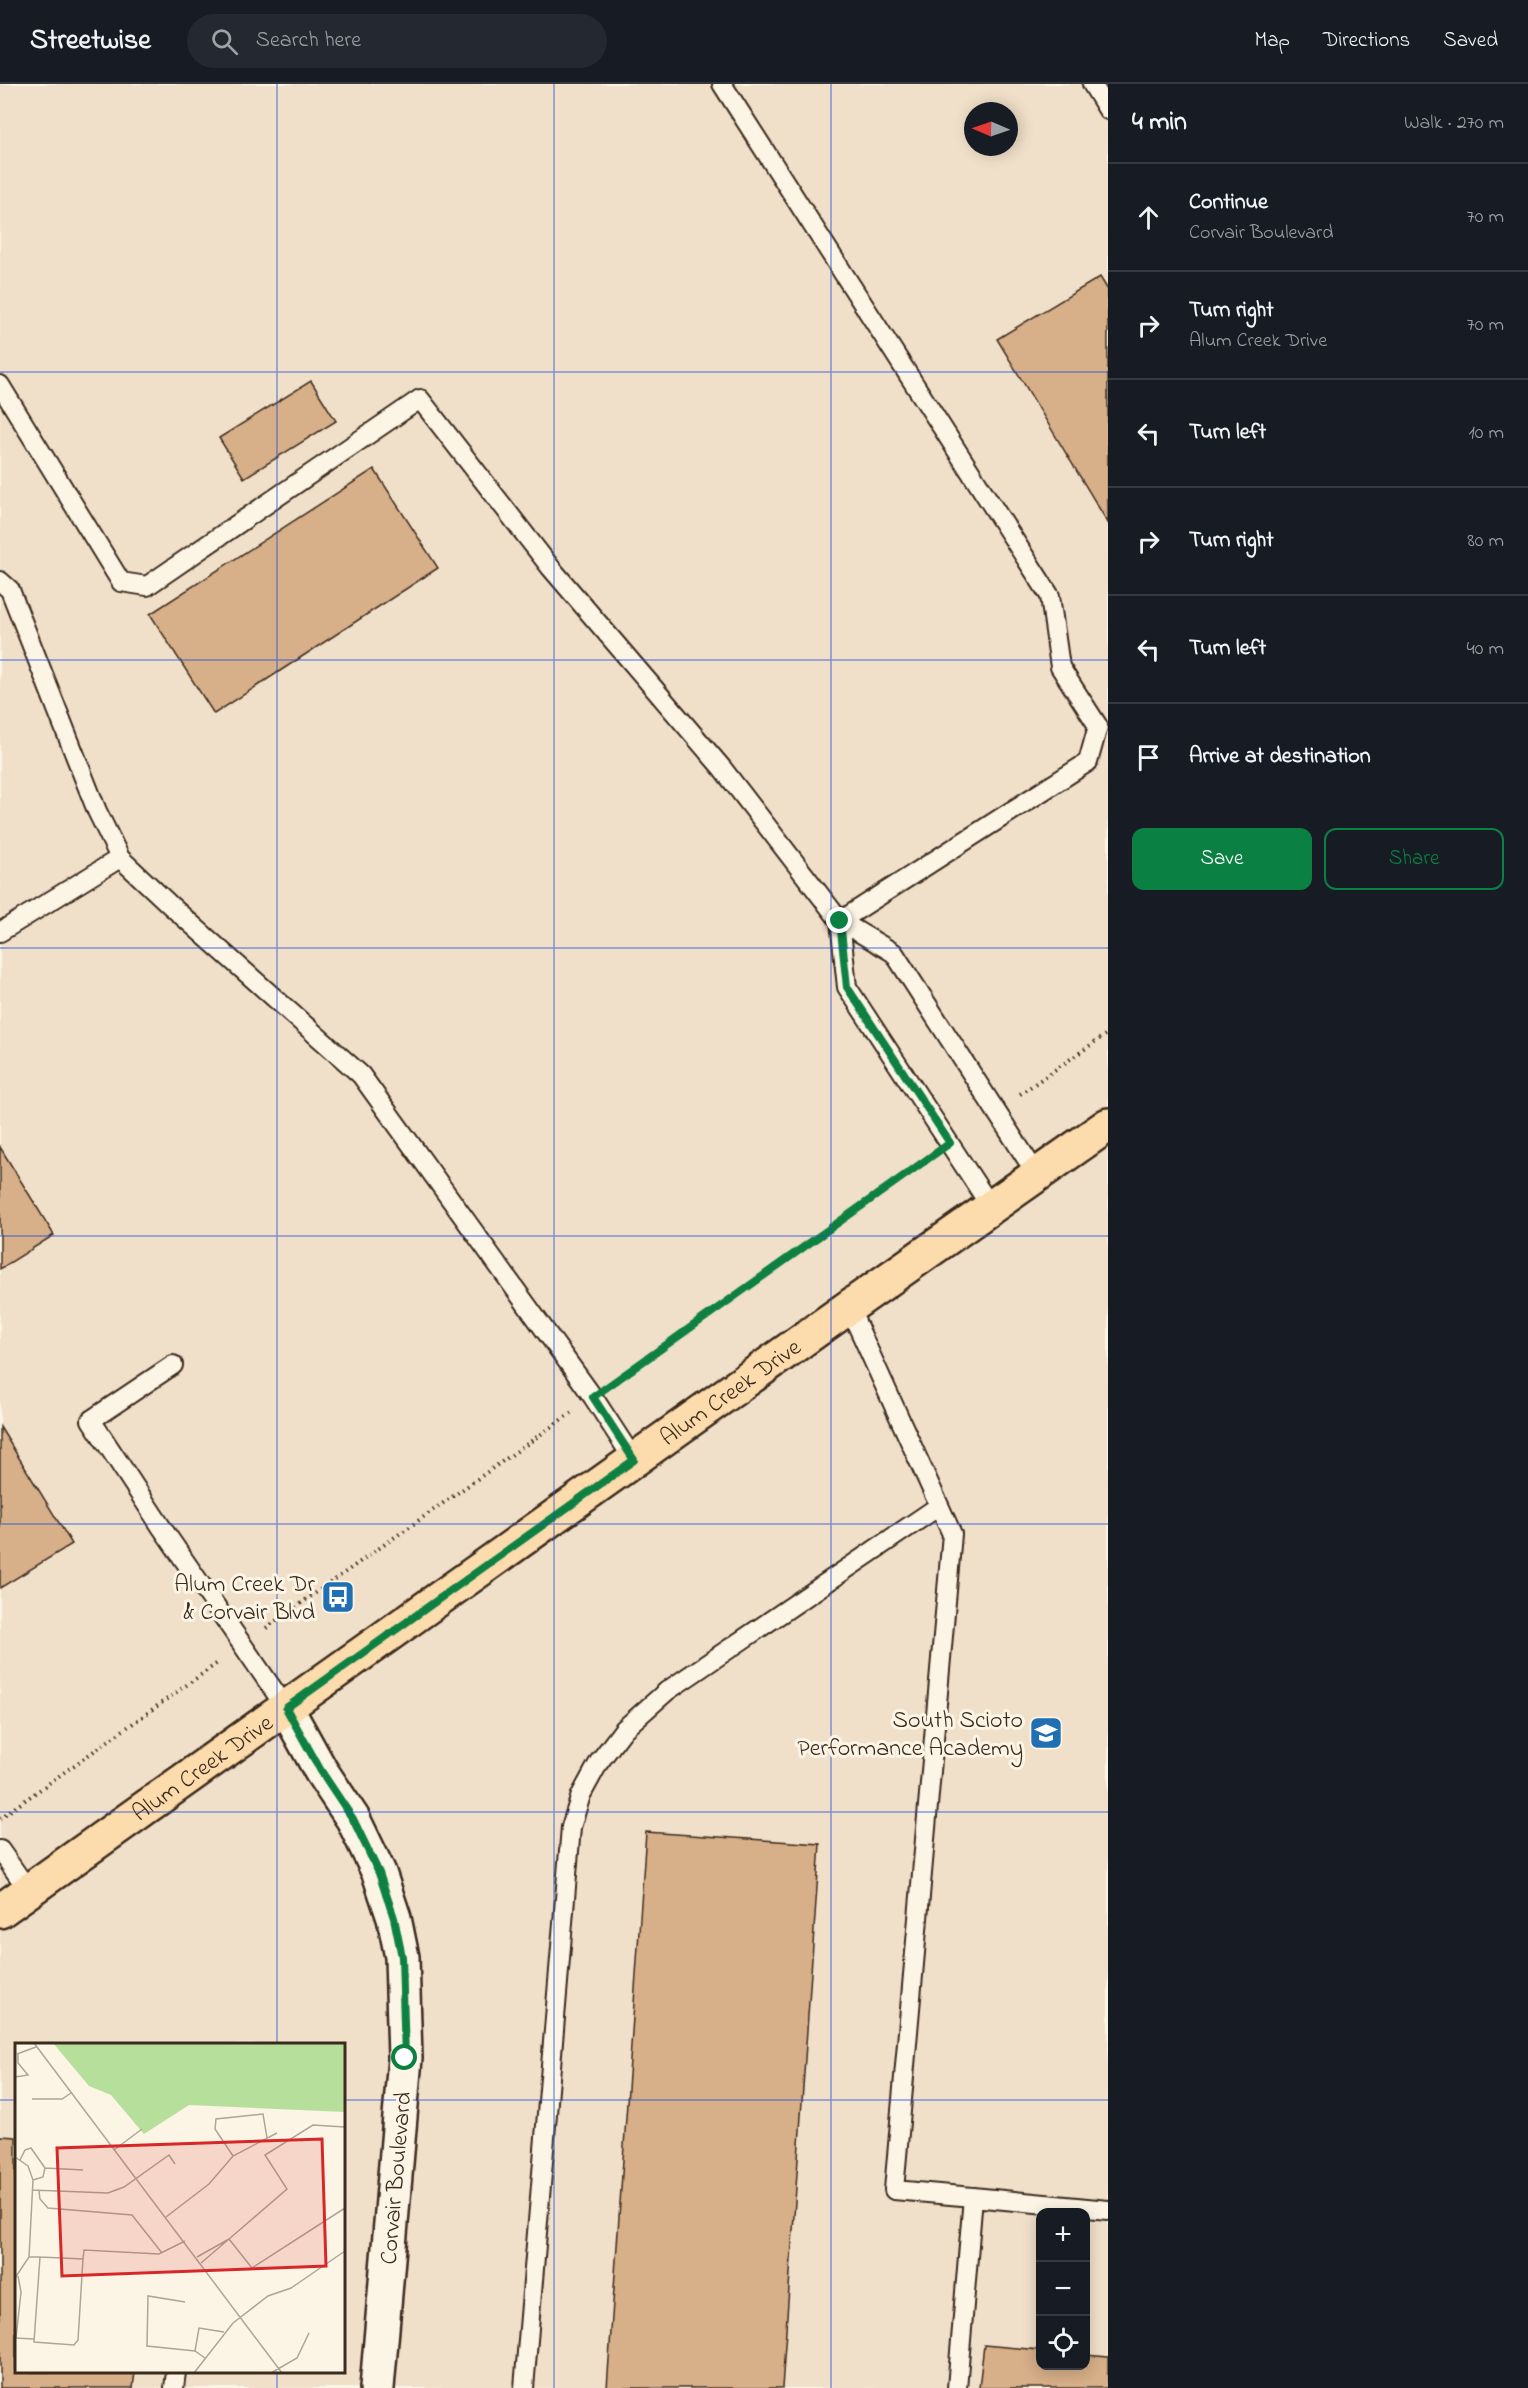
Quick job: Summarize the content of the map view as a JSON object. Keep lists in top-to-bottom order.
{
  "streets": {
    "main road": ["Alum Creek Drive"],
    "street": ["Corvair Boulevard"]
  },
  "crossings": [
    ["Alum Creek Drive", "Corvair Boulevard"]
  ],
  "places": {
    "bus stop": ["Alum Creek Dr & Corvair Blvd"],
    "school or university": ["South Scioto Performance Academy"]
  },
  "north": "left",
  "page": {
    "header": "Streetwise",
    "search": "Search here",
    "nav": ["Map", "Directions", "Saved"],
    "heading": ["4 min", "Walk · 270 m"],
    "list": [
      ["Continue", "Corvair Boulevard", "70 m"],
      ["Turn right", "Alum Creek Drive", "70 m"],
      ["Turn left", "10 m"],
      ["Turn right", "80 m"],
      ["Turn left", "40 m"],
      "Arrive at destination"
    ],
    "buttons": ["Save", "Share"],
    "map_buttons": ["+", "−"]
  }
}
